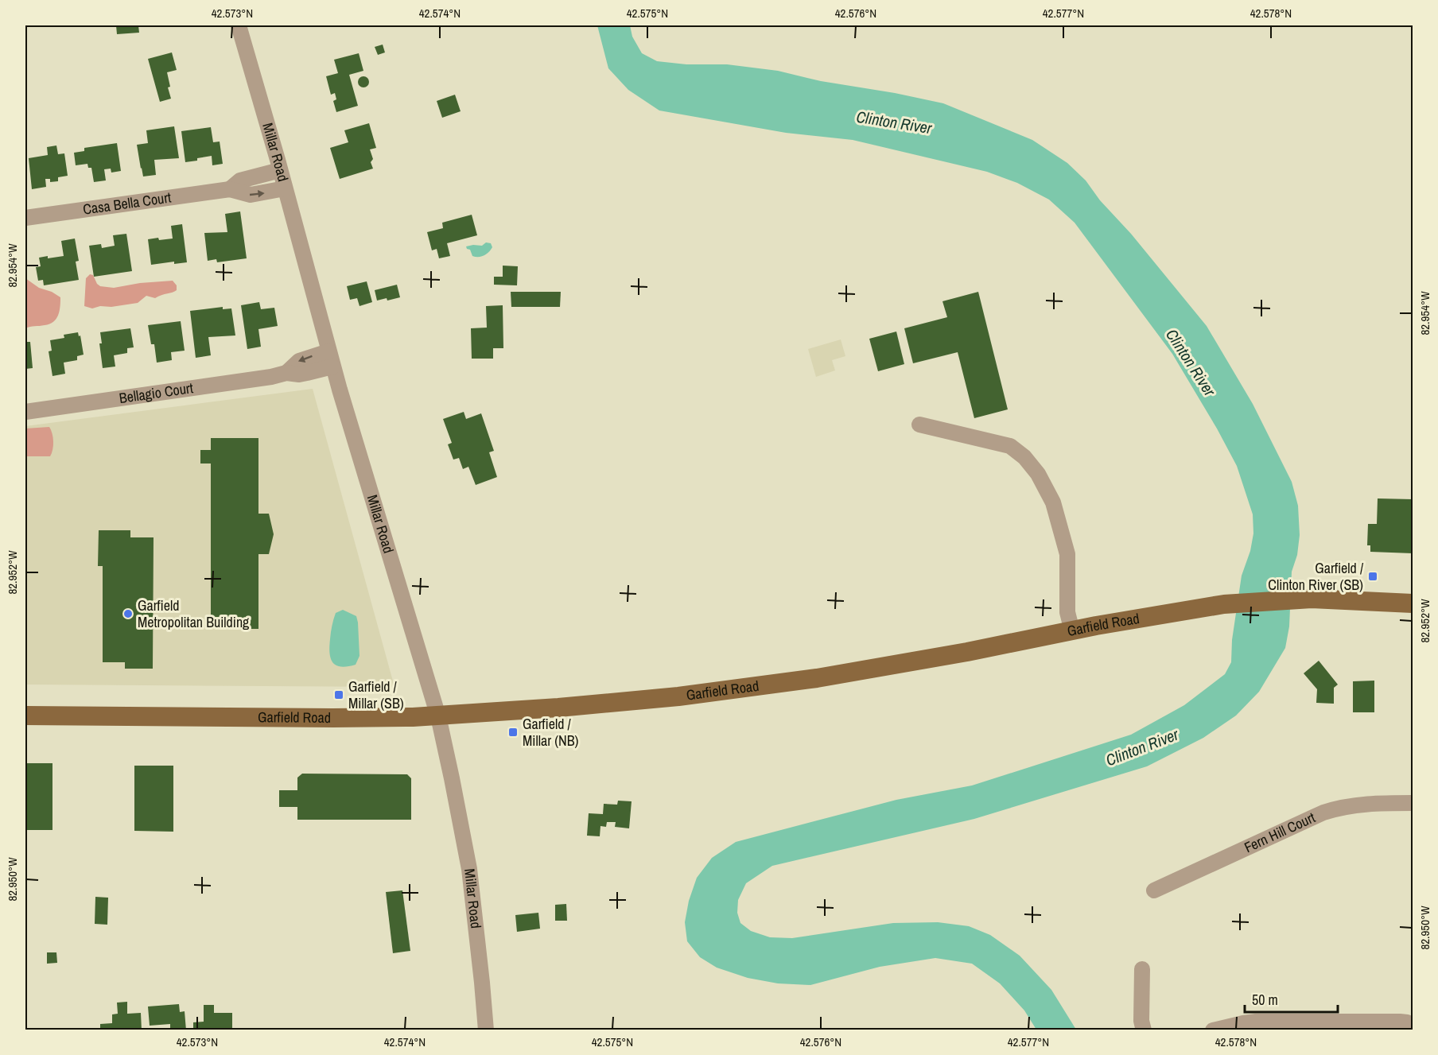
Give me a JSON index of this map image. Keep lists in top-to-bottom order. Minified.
{"streets":{"main road":["Garfield Road"],"street":["Millar Road","Casa Bella Court","Bellagio Court","Fern Hill Court"]},"crossings":[["Millar Road","Casa Bella Court"],["Millar Road","Bellagio Court"],["Millar Road","Garfield Road"]],"water":["Clinton River"],"places":{"transit":["Garfield / Clinton River (SB)","Garfield / Millar (SB)","Garfield / Millar (NB)"],"other":["Garfield Metropolitan Building"]},"scale_bar":"50 m","coordinates":["42.573°N","42.574°N","42.575°N","42.576°N","42.577°N","42.578°N","82.954°W","82.952°W","82.950°W"]}
